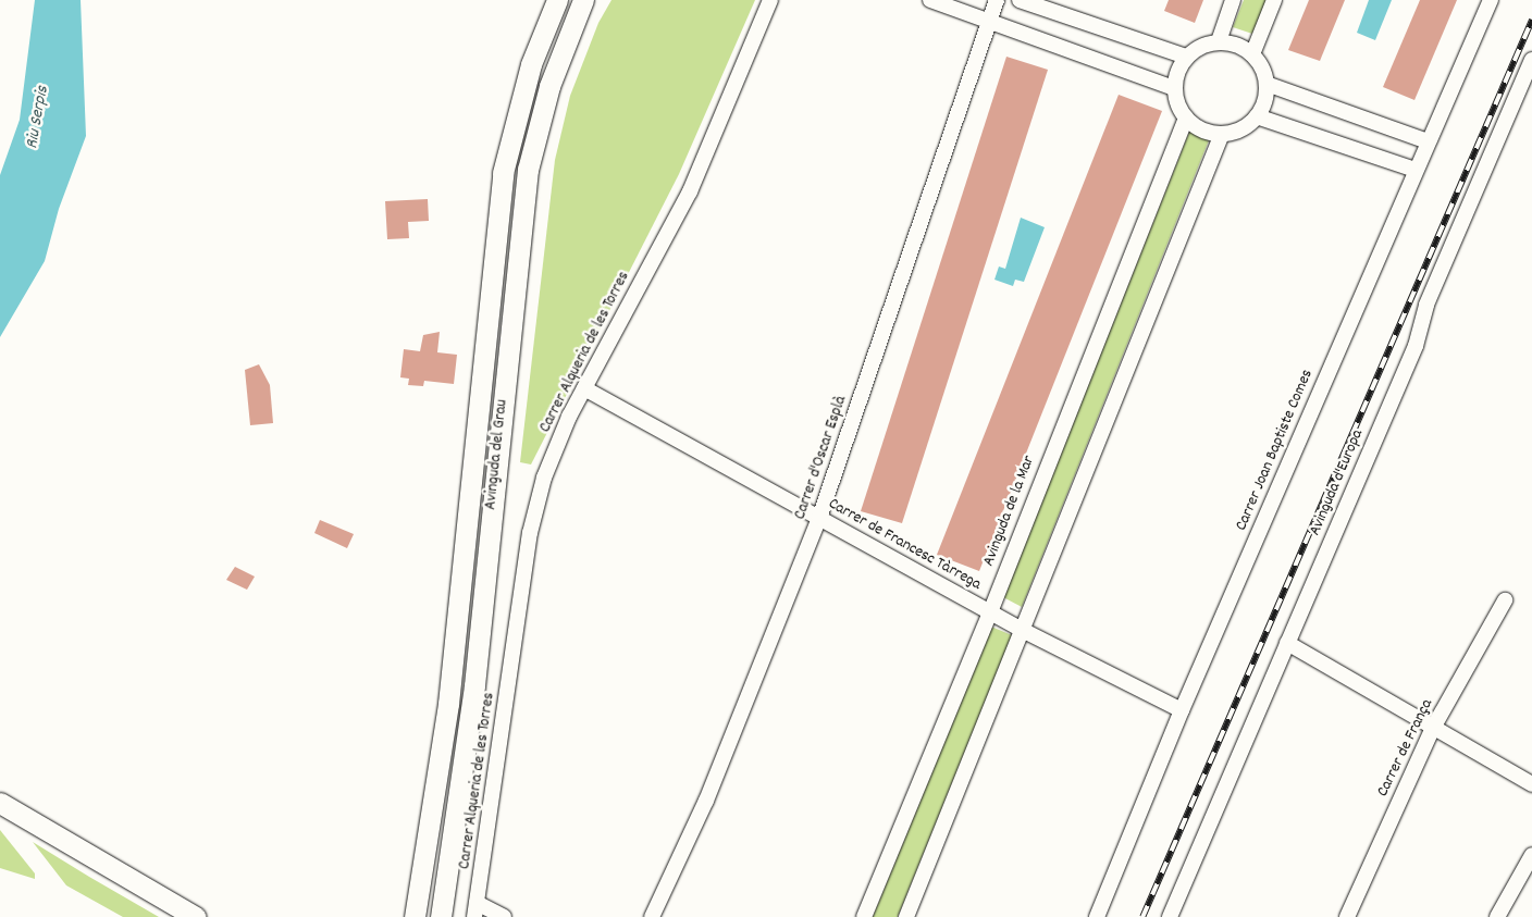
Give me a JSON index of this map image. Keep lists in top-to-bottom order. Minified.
{"streets":{"main road":["Avinguda del Grau"],"street":["Carrer Alqueria de les Torres","Carrer Joan Baptiste Comes","Carrer d'Oscar Esplà","Avinguda d'Europa","Avinguda de la Mar","Carrer de Francesc Tàrrega","Carrer de França"]},"crossings":[["Carrer Alqueria de les Torres","Carrer de Francesc Tàrrega"],["Carrer Joan Baptiste Comes","Carrer de Francesc Tàrrega"],["Carrer d'Oscar Esplà","Carrer de Francesc Tàrrega"],["Avinguda de la Mar","Carrer de Francesc Tàrrega"]],"water":["Riu Serpis"]}
